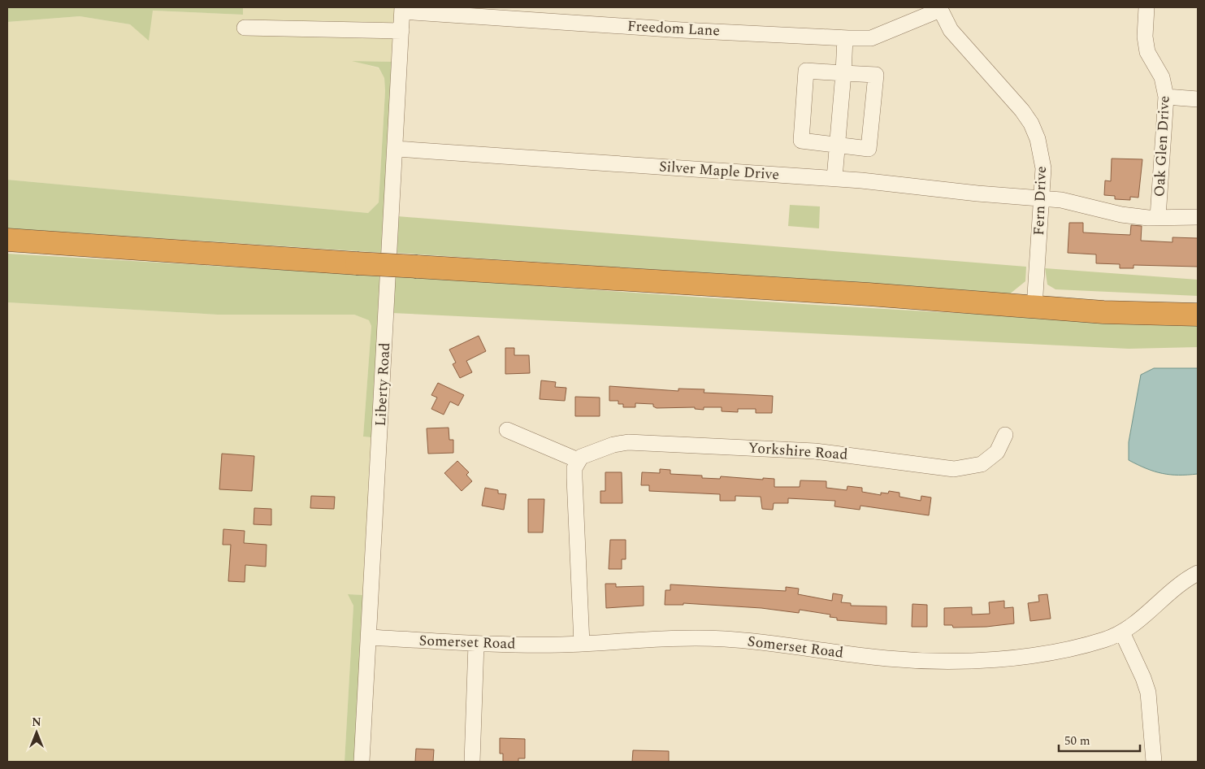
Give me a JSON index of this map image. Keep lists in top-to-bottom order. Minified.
{"streets":{"street":["Freedom Lane","Oak Glen Drive","Silver Maple Drive","Fern Drive","Liberty Road","Yorkshire Road","Somerset Road"]},"crossings":[["Freedom Lane","Fern Drive"],["Freedom Lane","Liberty Road"],["Oak Glen Drive","Silver Maple Drive"],["Silver Maple Drive","Fern Drive"],["Silver Maple Drive","Liberty Road"],["Liberty Road","Somerset Road"]],"scale_bar":"50 m","north":"top"}
